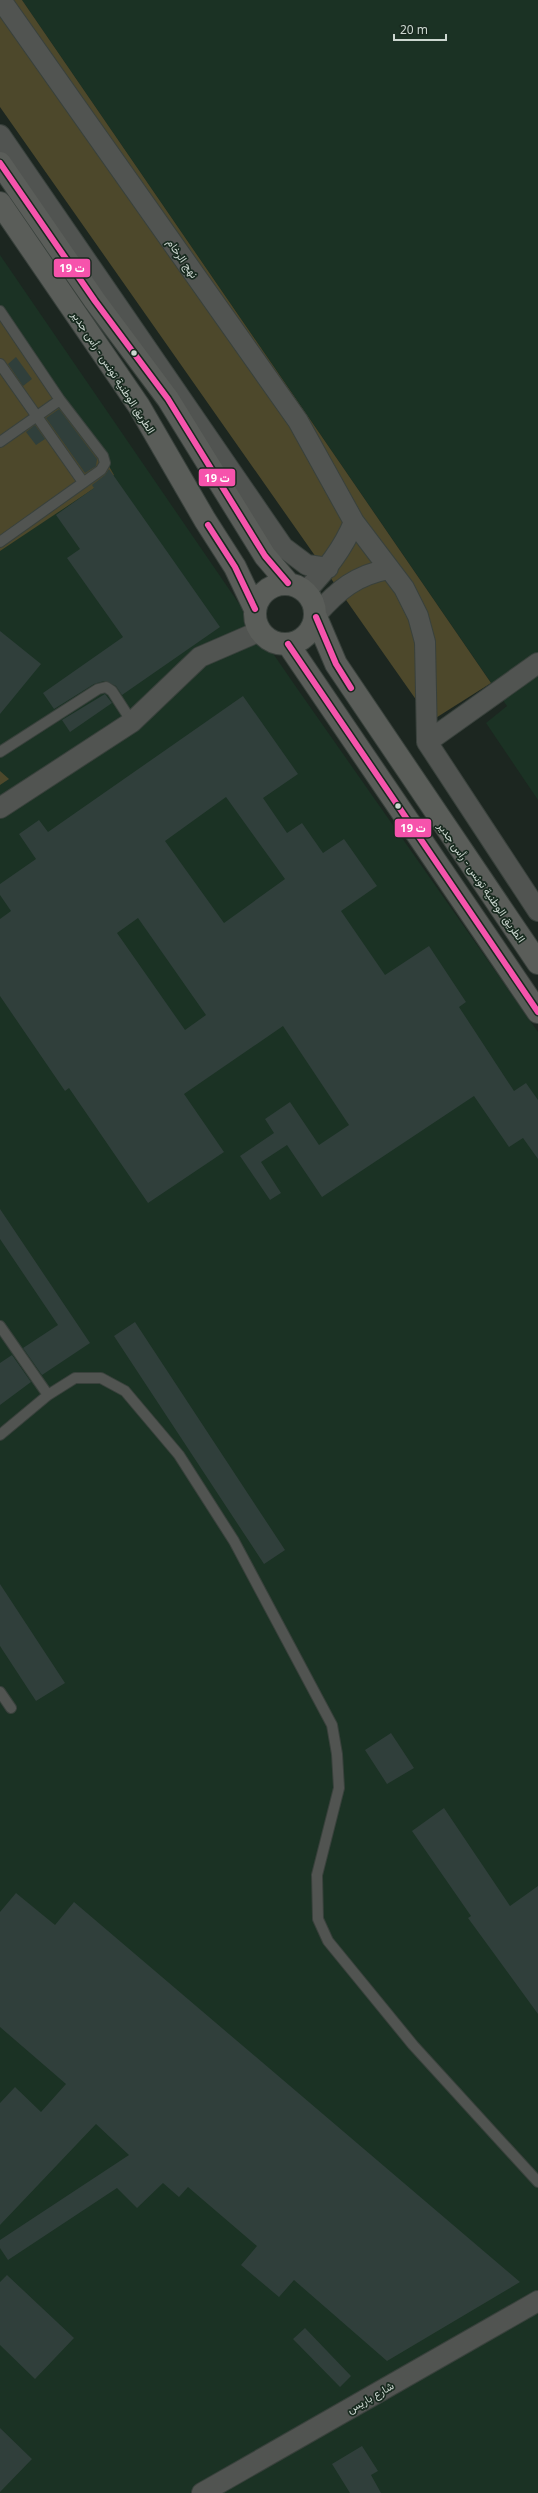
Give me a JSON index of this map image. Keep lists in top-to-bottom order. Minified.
{"streets":{"main road":["الطريق الوطنية تونس - رأس جدير"],"street":["نهج الرخام","شارع باريس"]},"scale_bar":"20 m"}
